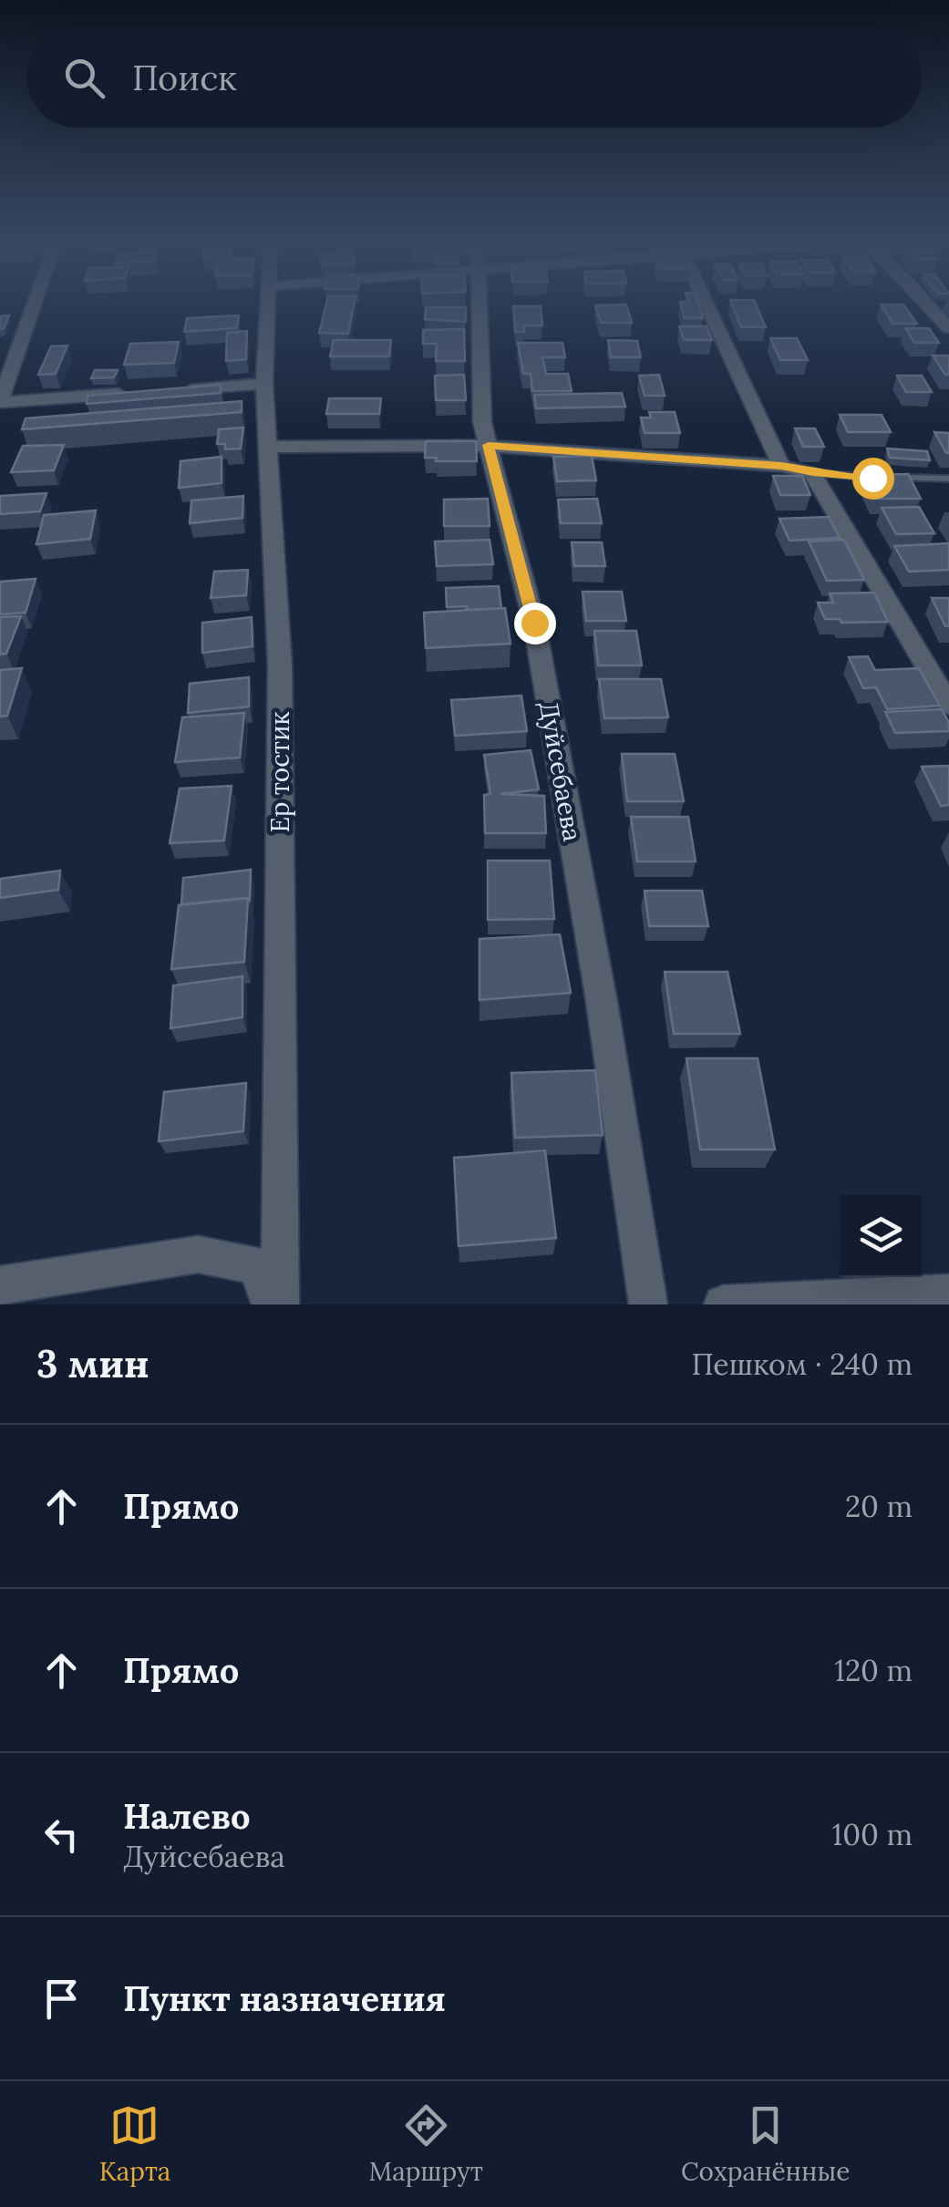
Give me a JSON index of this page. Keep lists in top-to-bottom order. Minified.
{"streets":{"street":["Дуйсебаева","Ер тостик"]},"page":{"search":"Поиск","heading":["3 мин","Пешком · 240 m"],"list":[["Прямо","20 m"],["Прямо","120 m"],["Налево","Дуйсебаева","100 m"],"Пункт назначения"],"nav":["Карта","Маршрут","Сохранённые"]}}
